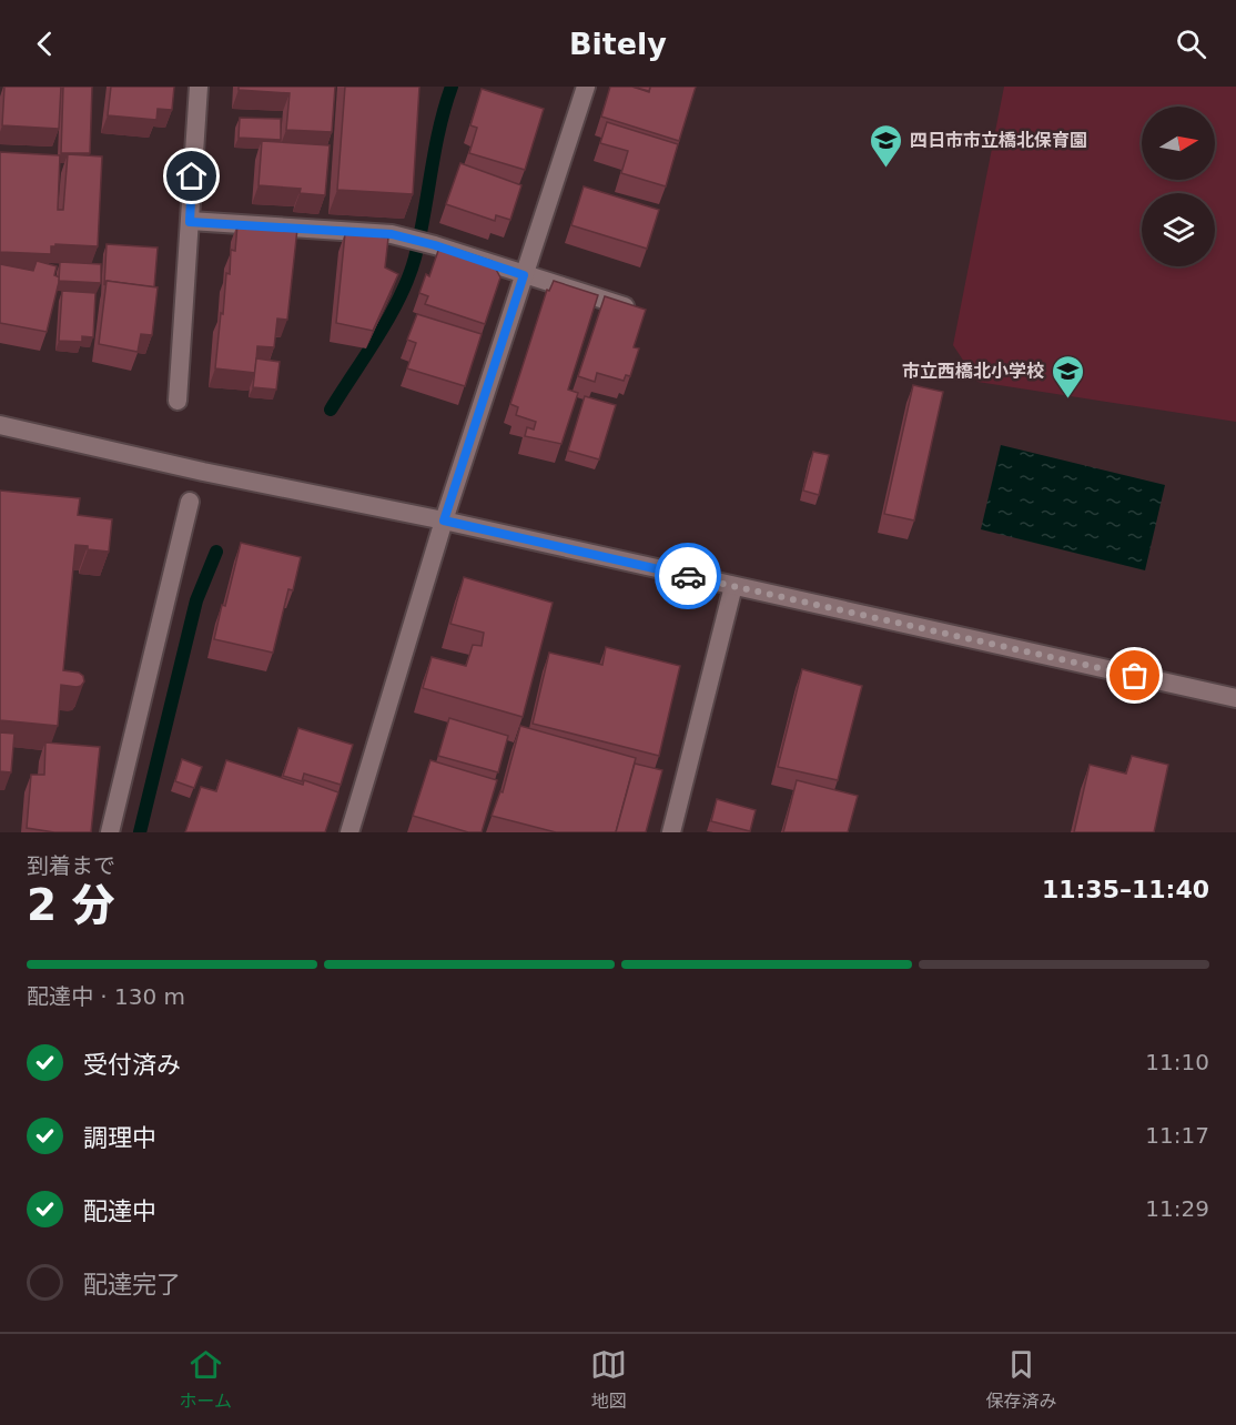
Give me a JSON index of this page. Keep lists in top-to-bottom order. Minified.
{"places":{"school or university":["四日市市立橋北保育園","市立西橋北小学校"]},"north":"right","page":{"header":"Bitely","heading":["2 分","到着まで","11:35–11:40"],"bar":"配達中 · 130 m","list":[["受付済み","11:10"],["調理中","11:17"],["配達中","11:29"],"配達完了"],"tabs":["ホーム","地図","保存済み"]}}
